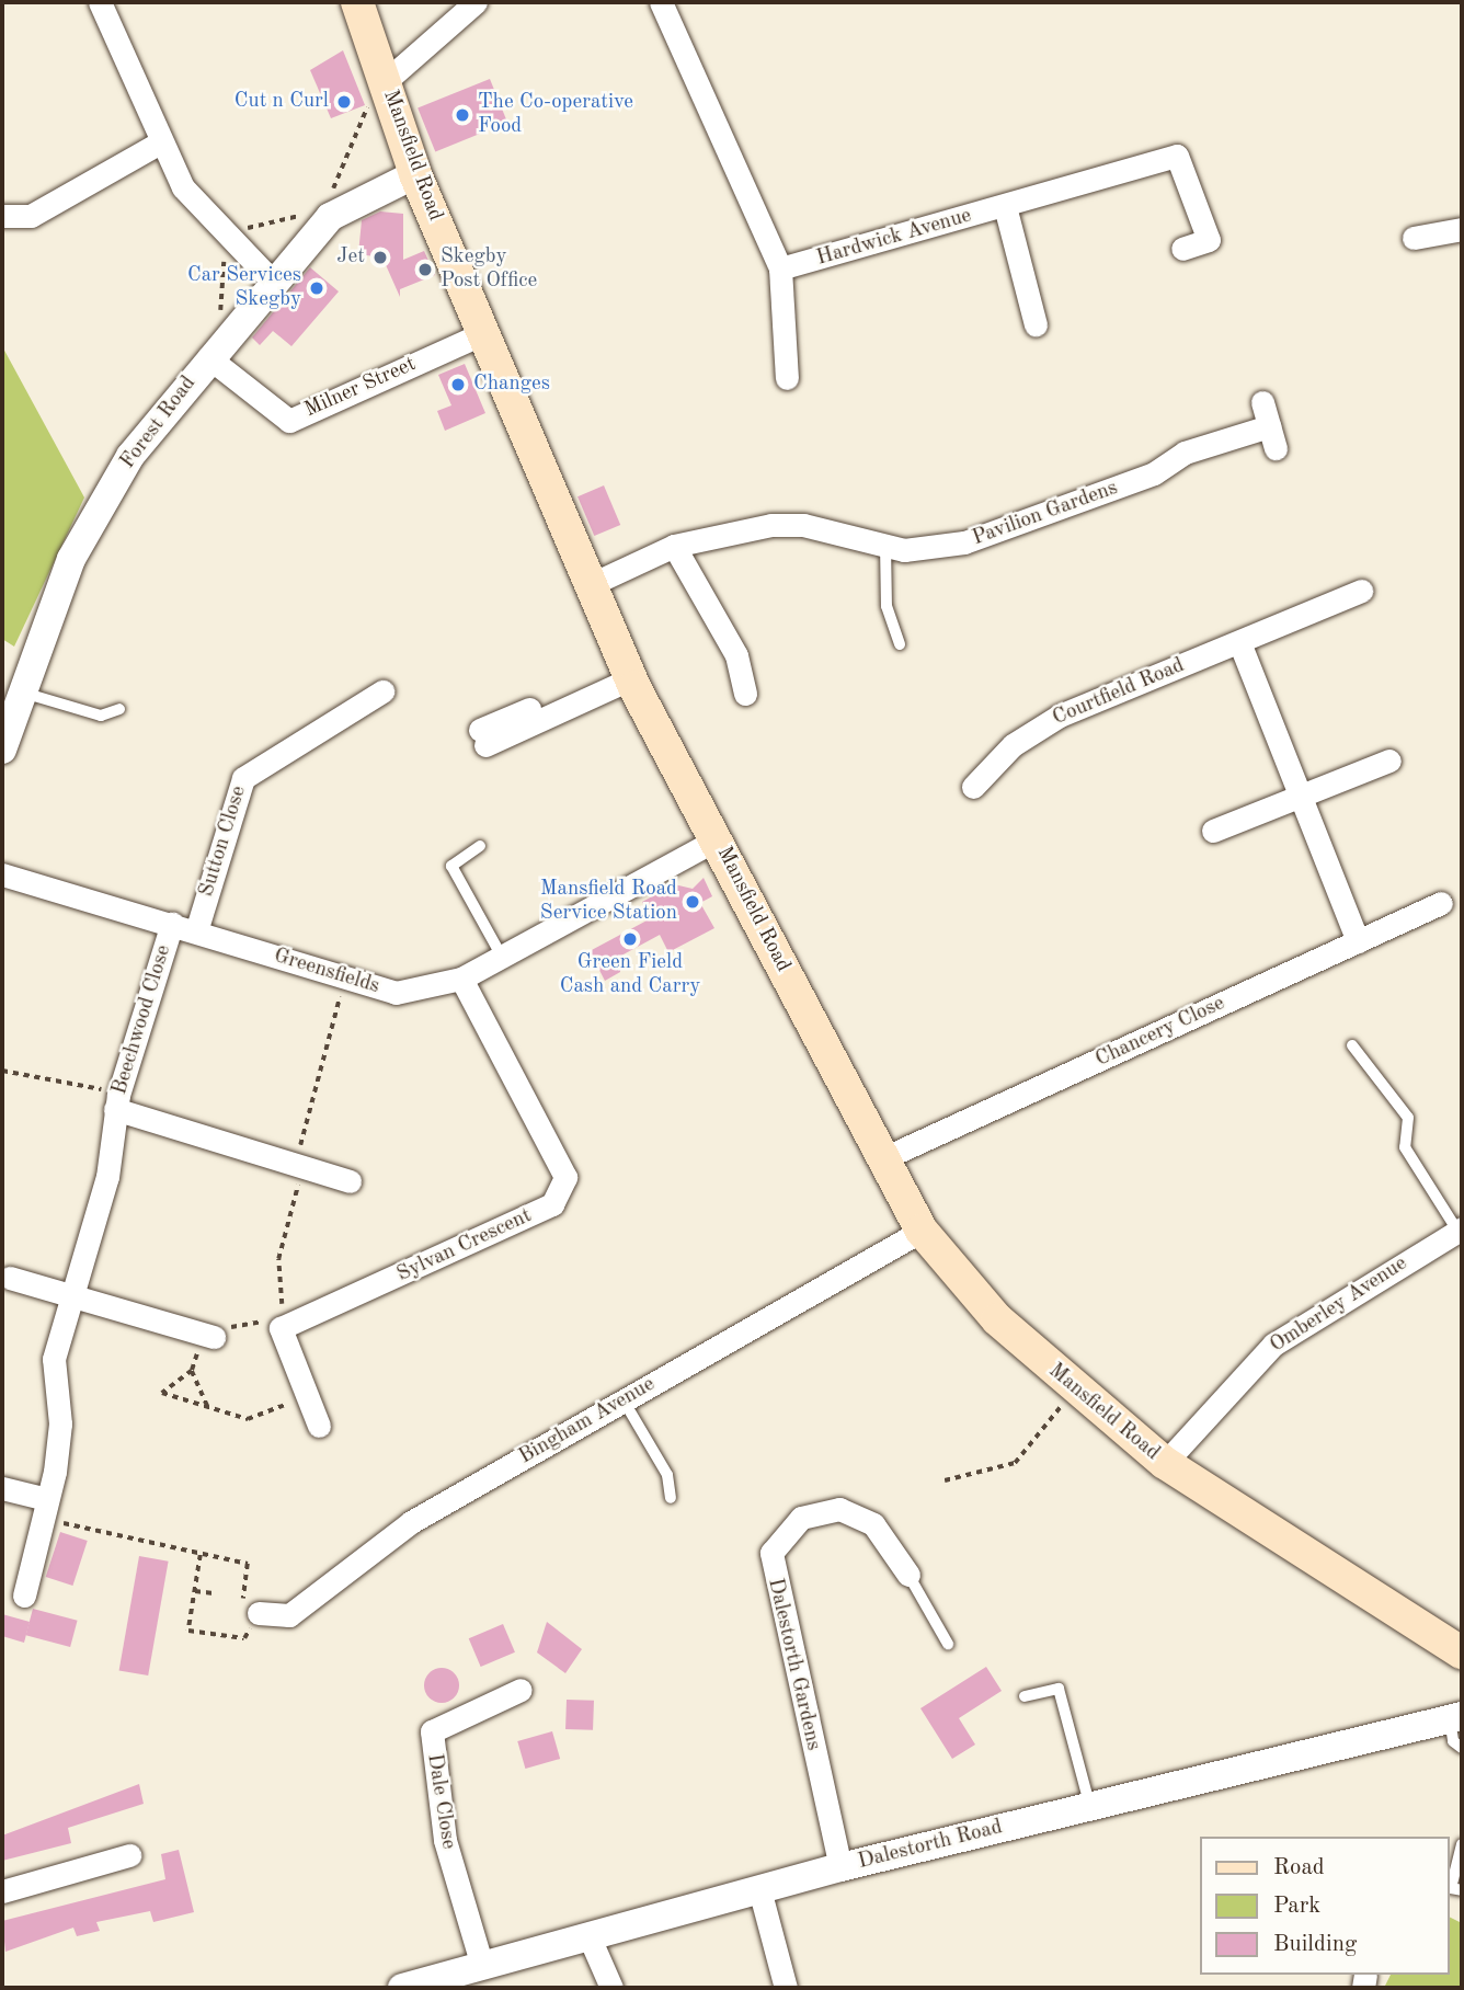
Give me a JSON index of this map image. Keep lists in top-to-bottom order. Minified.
{"streets":{"main road":["Mansfield Road"],"street":["Hardwick Avenue","Milner Street","Forest Road","Pavilion Gardens","Courtfield Road","Sutton Close","Greensfields","Beechwood Close","Chancery Close","Sylvan Crescent","Omberley Avenue","Bingham Avenue","Dalestorth Gardens","Dale Close","Dalestorth Road"]},"crossings":[["Mansfield Road","Milner Street"],["Mansfield Road","Forest Road"],["Mansfield Road","Pavilion Gardens"],["Mansfield Road","Greensfields"],["Mansfield Road","Chancery Close"],["Mansfield Road","Omberley Avenue"],["Mansfield Road","Bingham Avenue"],["Milner Street","Forest Road"],["Sutton Close","Greensfields"],["Greensfields","Beechwood Close"],["Greensfields","Sylvan Crescent"],["Dalestorth Gardens","Dalestorth Road"],["Dale Close","Dalestorth Road"]],"places":["Cut n Curl","The Co-operative Food","Jet","Skegby Post Office","Car Services Skegby","Changes","Mansfield Road Service Station","Green Field Cash and Carry"],"legend":["Road","Park","Building"]}
